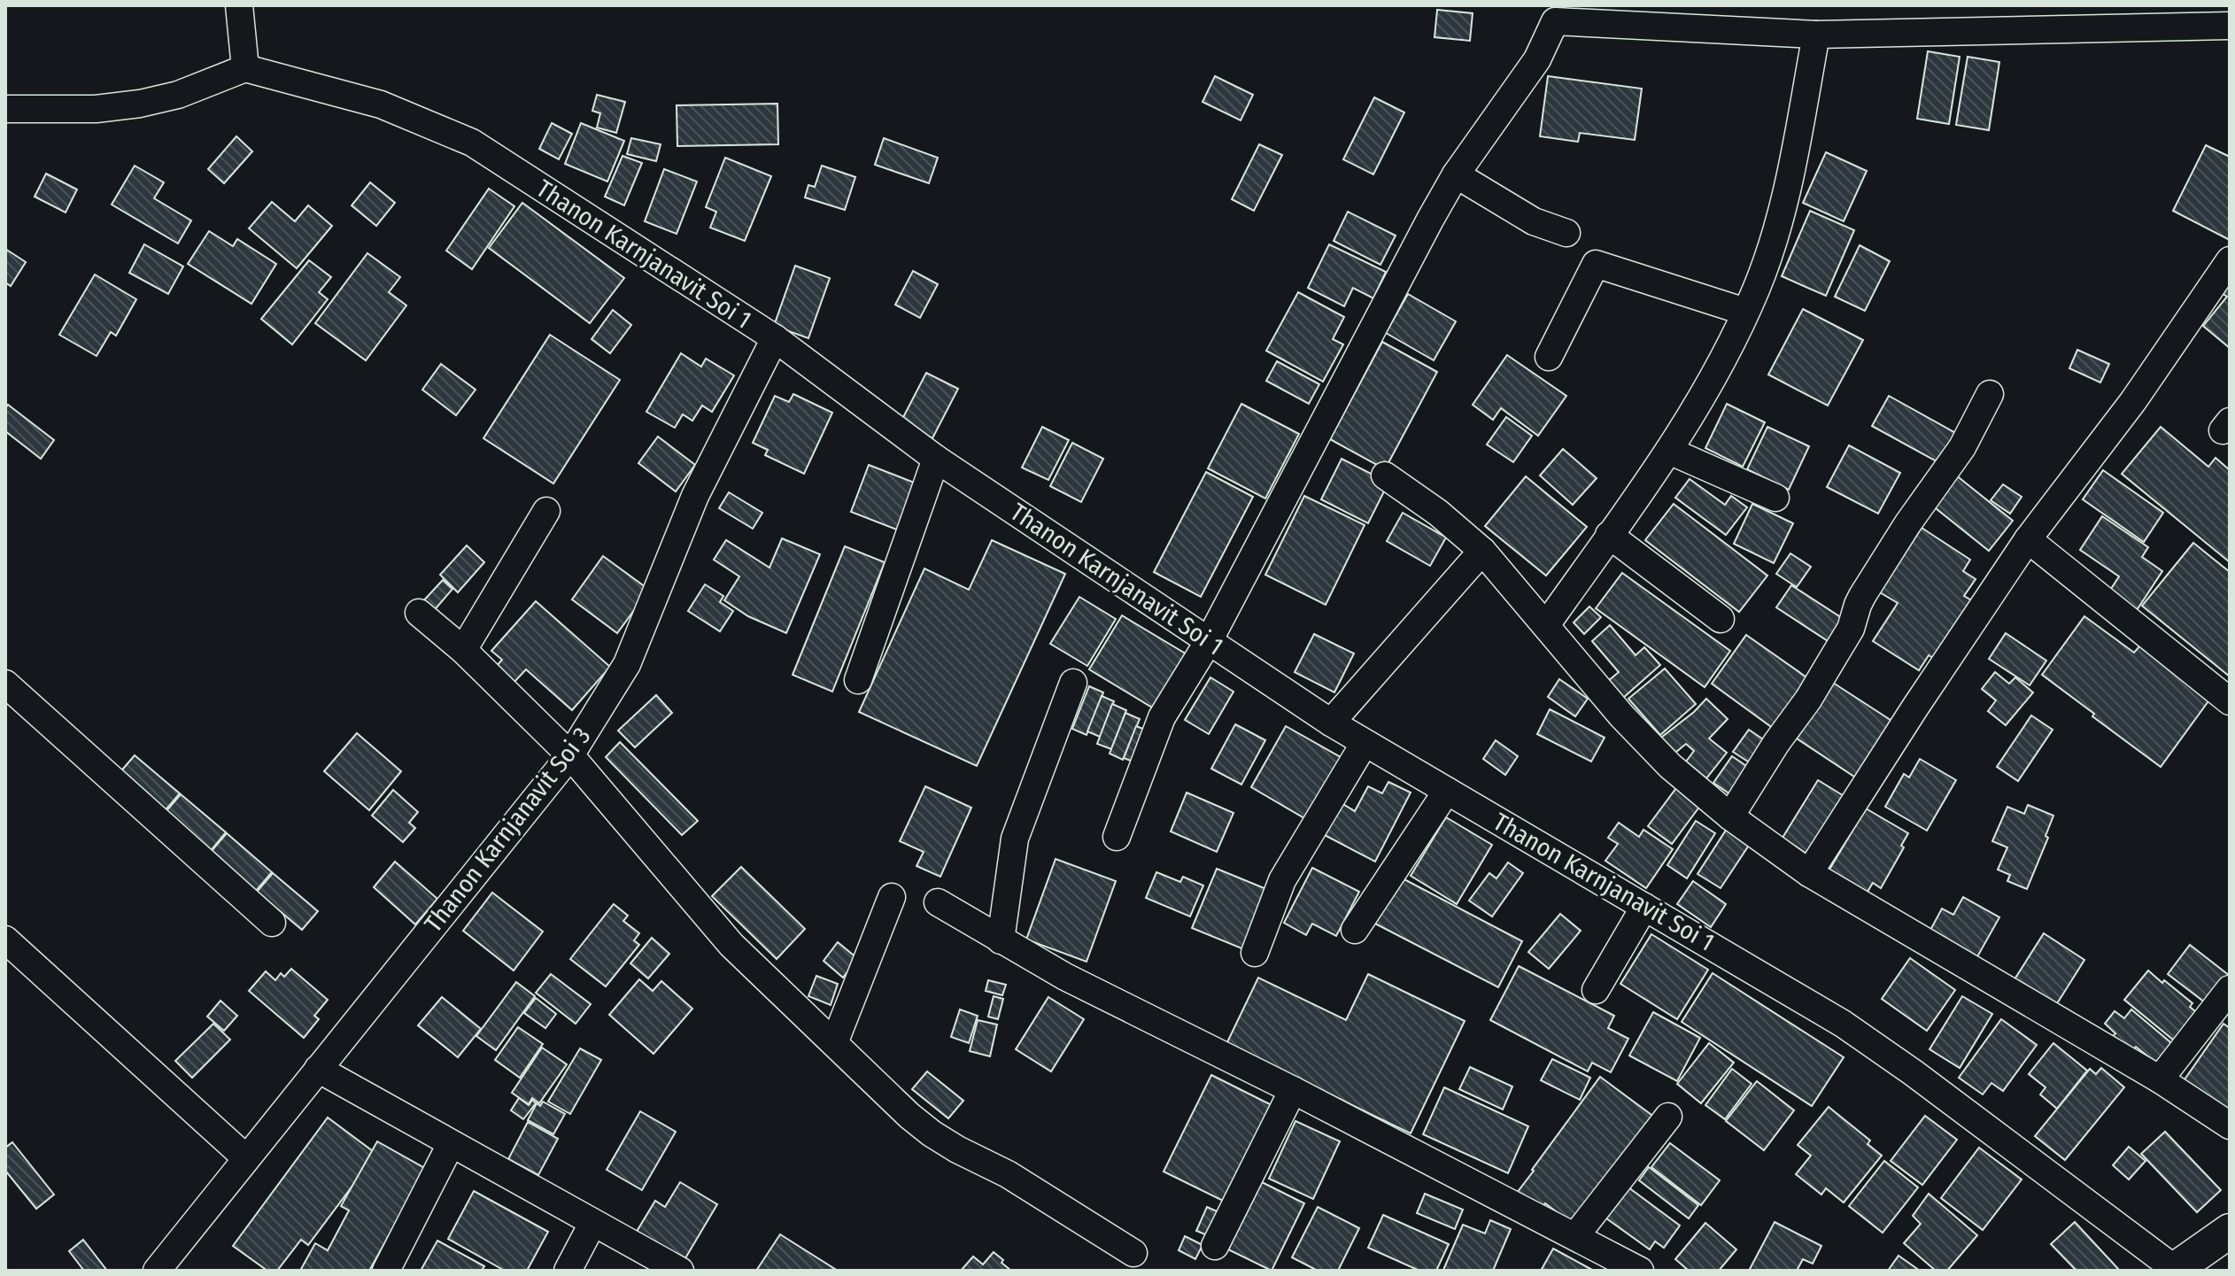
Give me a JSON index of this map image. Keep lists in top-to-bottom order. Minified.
{"streets":{"street":["Thanon Karnjanavit Soi 1","Thanon Karnjanavit Soi 3"]},"crossings":[["Thanon Karnjanavit Soi 1","Thanon Karnjanavit Soi 3"]]}
